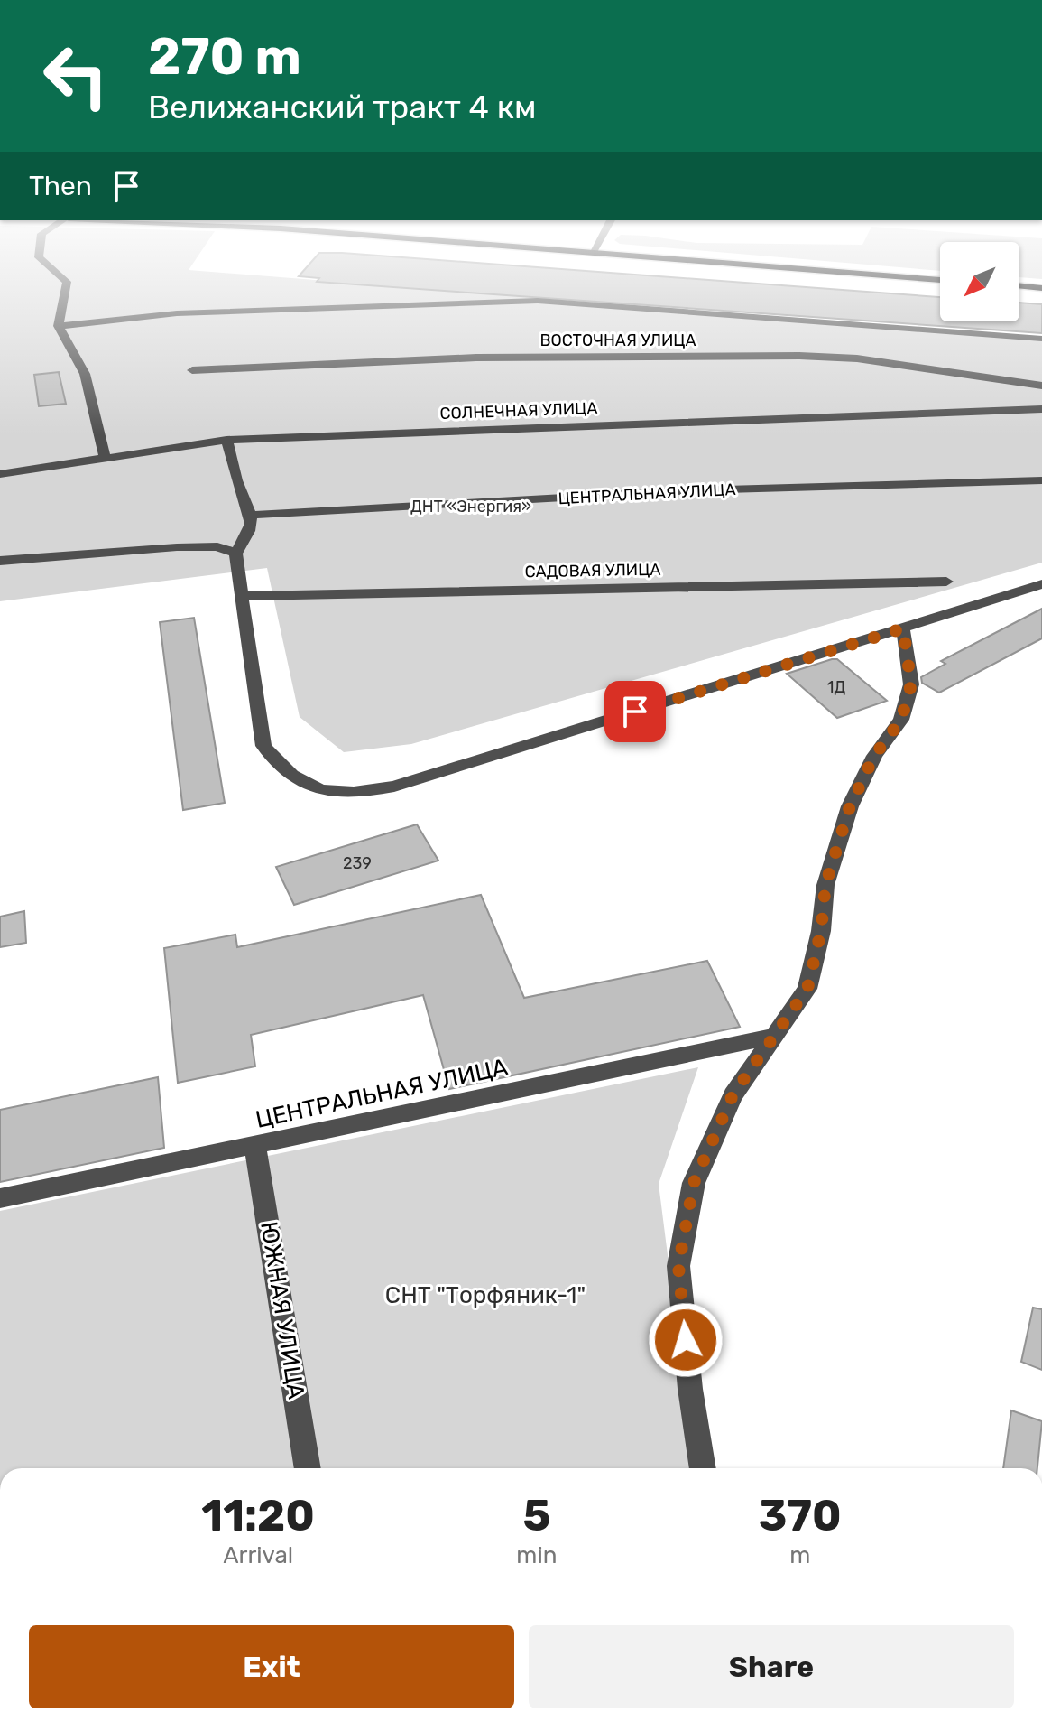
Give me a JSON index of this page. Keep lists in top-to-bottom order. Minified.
{"streets":{"street":["ВОСТОЧНАЯ УЛИЦА","СОЛНЕЧНАЯ УЛИЦА","ЦЕНТРАЛЬНАЯ УЛИЦА","САДОВАЯ УЛИЦА","ЮЖНАЯ УЛИЦА"]},"crossings":[["ЦЕНТРАЛЬНАЯ УЛИЦА","ЮЖНАЯ УЛИЦА"]],"parks":["ДНТ «Энергия»","СНТ \"Торфяник-1\""],"house_numbers":["1Д","239"],"north":"bottom left","page":{"turn":["270 m","Велижанский тракт 4 км"],"then":"Then","eta":["11:20","Arrival","5","min","370","m"],"buttons":["Exit","Share"]}}
